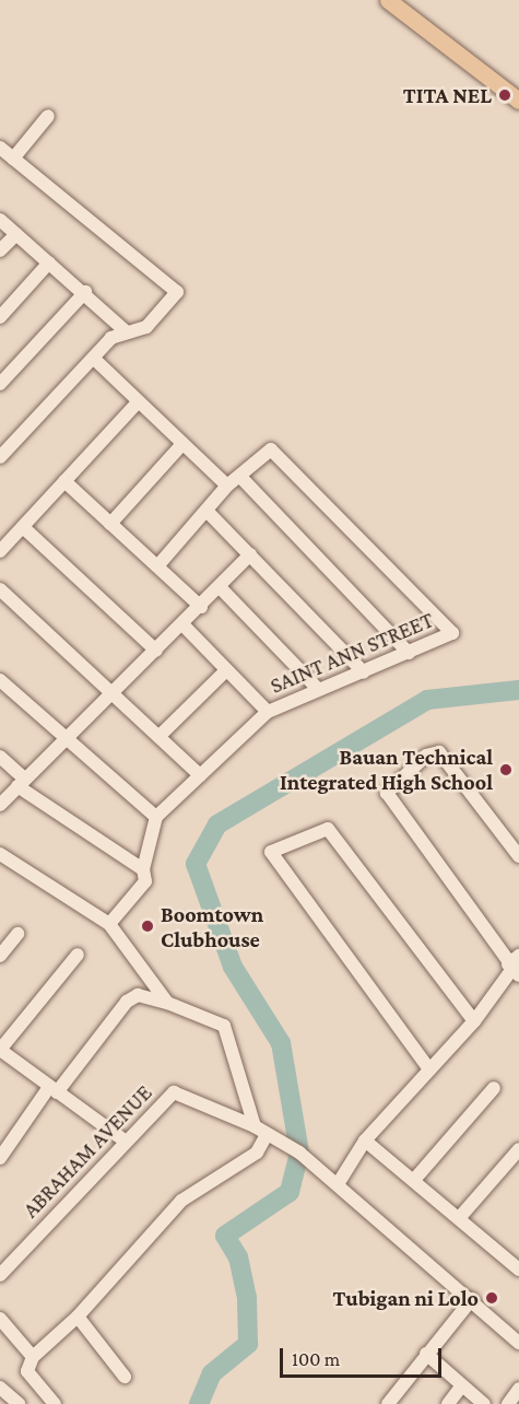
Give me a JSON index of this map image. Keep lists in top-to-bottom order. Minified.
{"streets":{"street":["SAINT ANN STREET","ABRAHAM AVENUE"]},"places":["TITA NEL","Bauan Technical Integrated High School","Boomtown Clubhouse","Tubigan ni Lolo"],"scale_bar":"100 m"}
